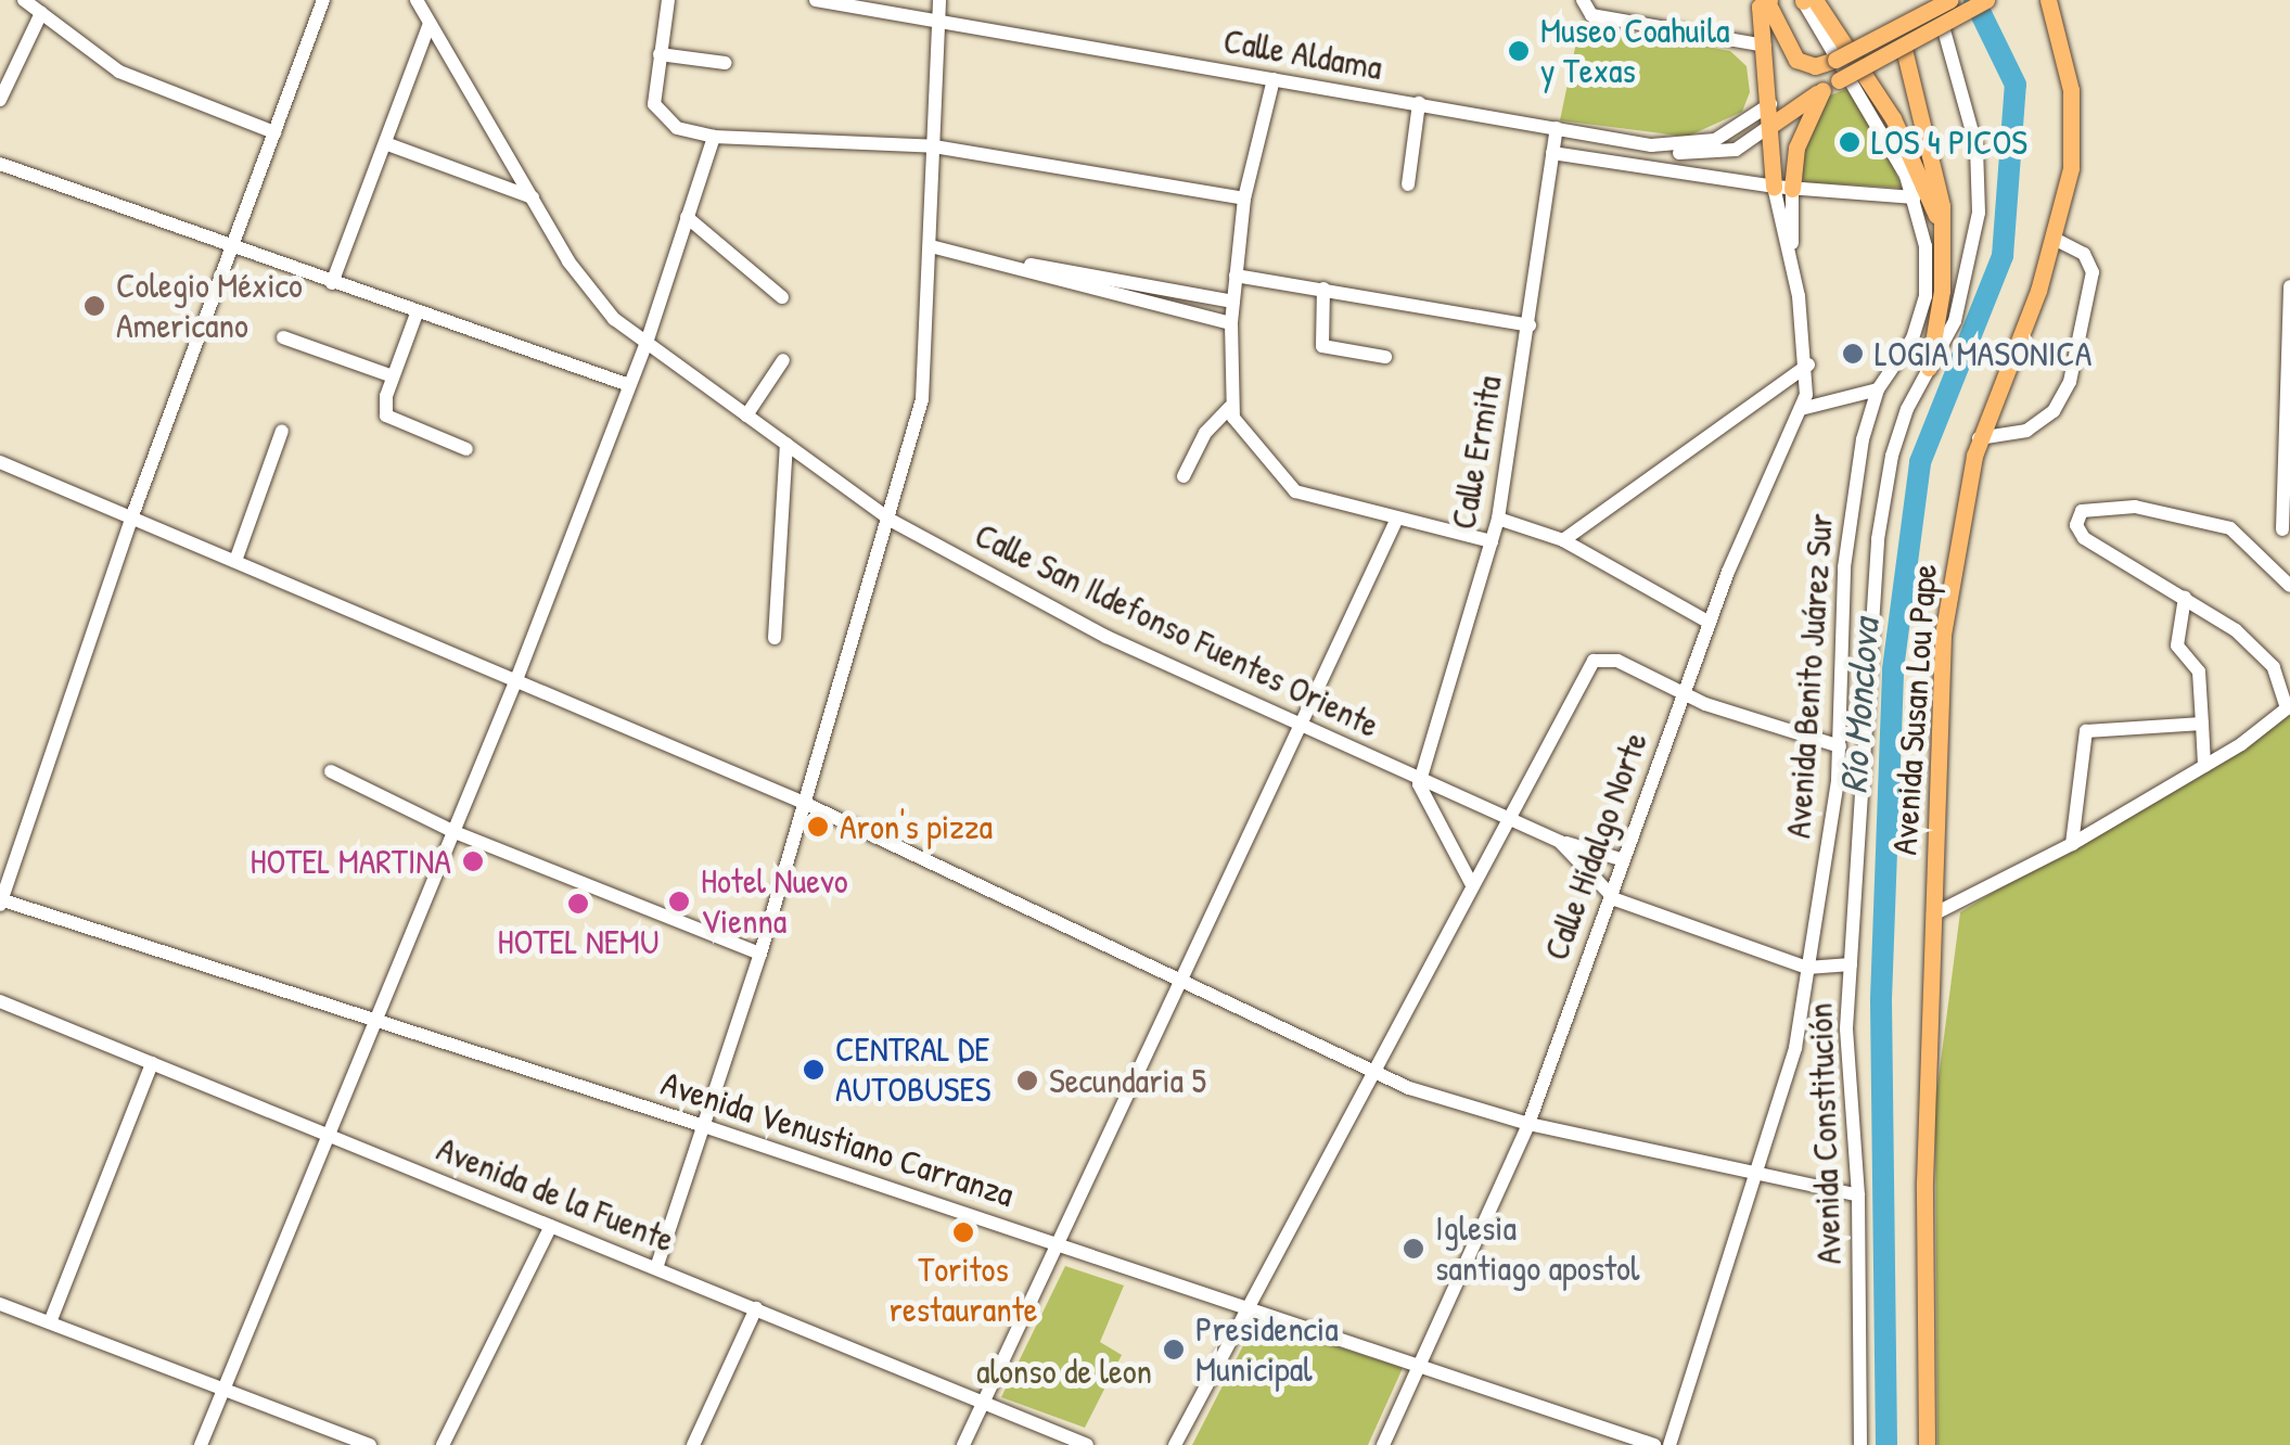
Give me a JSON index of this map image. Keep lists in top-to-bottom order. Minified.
{"streets":{"main road":["Avenida Susan Lou Pape"],"street":["Calle Aldama","Calle Ermita","Calle San Ildefonso Fuentes Oriente","Avenida Benito Juárez Sur","Calle Hidalgo Norte","Avenida Constitución","Avenida Venustiano Carranza","Avenida de la Fuente"]},"crossings":[["Calle Aldama","Calle Ermita"],["Calle Ermita","Calle San Ildefonso Fuentes Oriente"],["Calle San Ildefonso Fuentes Oriente","Avenida Benito Juárez Sur"],["Calle San Ildefonso Fuentes Oriente","Calle Hidalgo Norte"],["Calle San Ildefonso Fuentes Oriente","Avenida Constitución"],["Calle Hidalgo Norte","Avenida Venustiano Carranza"]],"water":["Río Monclova"],"parks":["alonso de leon"],"places":["Museo Coahuila y Texas","LOS 4 PICOS","Colegio México Americano","LOGIA MASONICA","Aron's pizza","HOTEL MARTINA","Hotel Nuevo Vienna","HOTEL NEMU","CENTRAL DE AUTOBUSES","Secundaria 5","Toritos restaurante","Iglesia santiago apostol","Presidencia Municipal"]}
